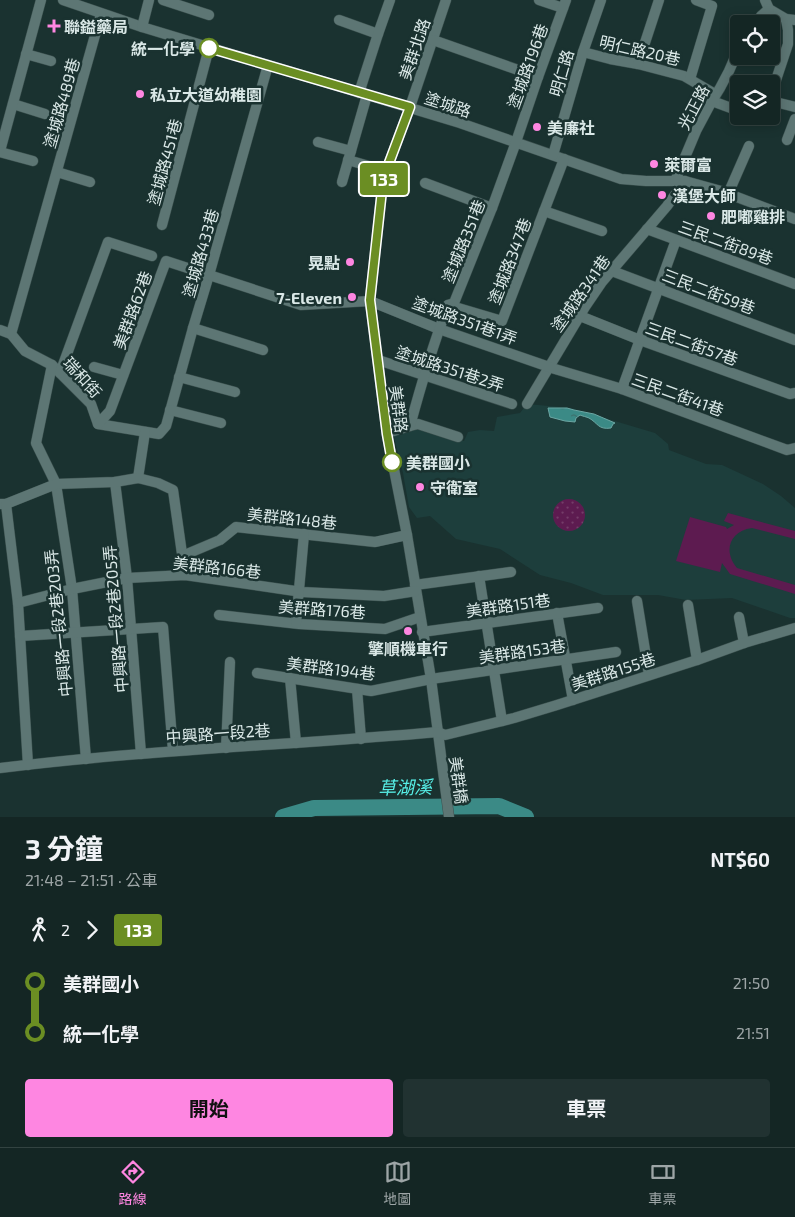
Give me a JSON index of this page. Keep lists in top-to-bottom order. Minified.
{"streets":{"street":["美群北路","明仁路20巷","塗城路196巷","明仁路","塗城路489巷","塗城路","光正路","塗城路451巷","塗城路351巷","三民二街89巷","塗城路433巷","塗城路347巷","三民二街59巷","塗城路341巷","美群路62巷","塗城路351巷1弄","三民二街57巷","塗城路351巷2弄","瑞和街","三民二街41巷","美群路","美群路148巷","美群路166巷","美群路151巷","美群路176巷","中興路一段2巷205弄","中興路一段2巷203弄","美群路153巷","美群路194巷","美群路155巷","中興路一段2巷","美群橋"]},"crossings":[["美群北路","塗城路"],["美群北路","美群路"],["明仁路20巷","明仁路"],["明仁路20巷","光正路"],["塗城路196巷","塗城路"],["塗城路196巷","塗城路351巷"],["明仁路","塗城路"],["塗城路489巷","塗城路"],["塗城路489巷","瑞和街"],["塗城路","光正路"],["塗城路","塗城路451巷"],["塗城路","塗城路351巷"],["塗城路","塗城路433巷"],["塗城路","塗城路347巷"],["塗城路","塗城路341巷"],["塗城路","美群路"],["光正路","塗城路341巷"],["塗城路351巷","塗城路347巷"],["塗城路351巷","塗城路351巷1弄"],["塗城路351巷","塗城路351巷2弄"],["三民二街89巷","塗城路341巷"],["塗城路433巷","美群路62巷"],["塗城路433巷","瑞和街"],["三民二街59巷","塗城路341巷"],["塗城路341巷","塗城路351巷1弄"],["塗城路341巷","三民二街57巷"],["塗城路341巷","三民二街41巷"],["美群路62巷","塗城路351巷1弄"],["美群路62巷","瑞和街"],["美群路62巷","美群路"],["塗城路351巷1弄","三民二街41巷"],["塗城路351巷1弄","美群路"],["塗城路351巷2弄","美群路"],["瑞和街","中興路一段2巷203弄"],["美群路","美群路148巷"],["美群路","美群路166巷"],["美群路","美群路151巷"],["美群路","美群路176巷"],["美群路","美群路153巷"],["美群路","美群路194巷"],["美群路","美群路155巷"],["美群路","中興路一段2巷"],["美群路","美群橋"],["美群路166巷","中興路一段2巷205弄"],["美群路166巷","中興路一段2巷203弄"],["中興路一段2巷205弄","中興路一段2巷"],["中興路一段2巷203弄","中興路一段2巷"],["美群路153巷","美群路194巷"],["美群路155巷","中興路一段2巷"]],"water":["草湖溪"],"places":{"health":["聯鎰藥局"],"other":["統一化學","私立大道幼稚園","美廉社","萊爾富","漢堡大師","肥嘟雞排","晃點","7-Eleven","美群國小","守衛室","擎順機車行"]},"lines":["bus line 133"],"page":{"on_map":"133","heading":["3 分鐘","21:48 – 21:51 · 公車","NT$60"],"legs":["2","133"],"list":[{"name":"美群國小","value":"21:50"},{"name":"統一化學","value":"21:51"}],"buttons":["開始","車票"],"tabs":["路線","地圖","車票"]}}
